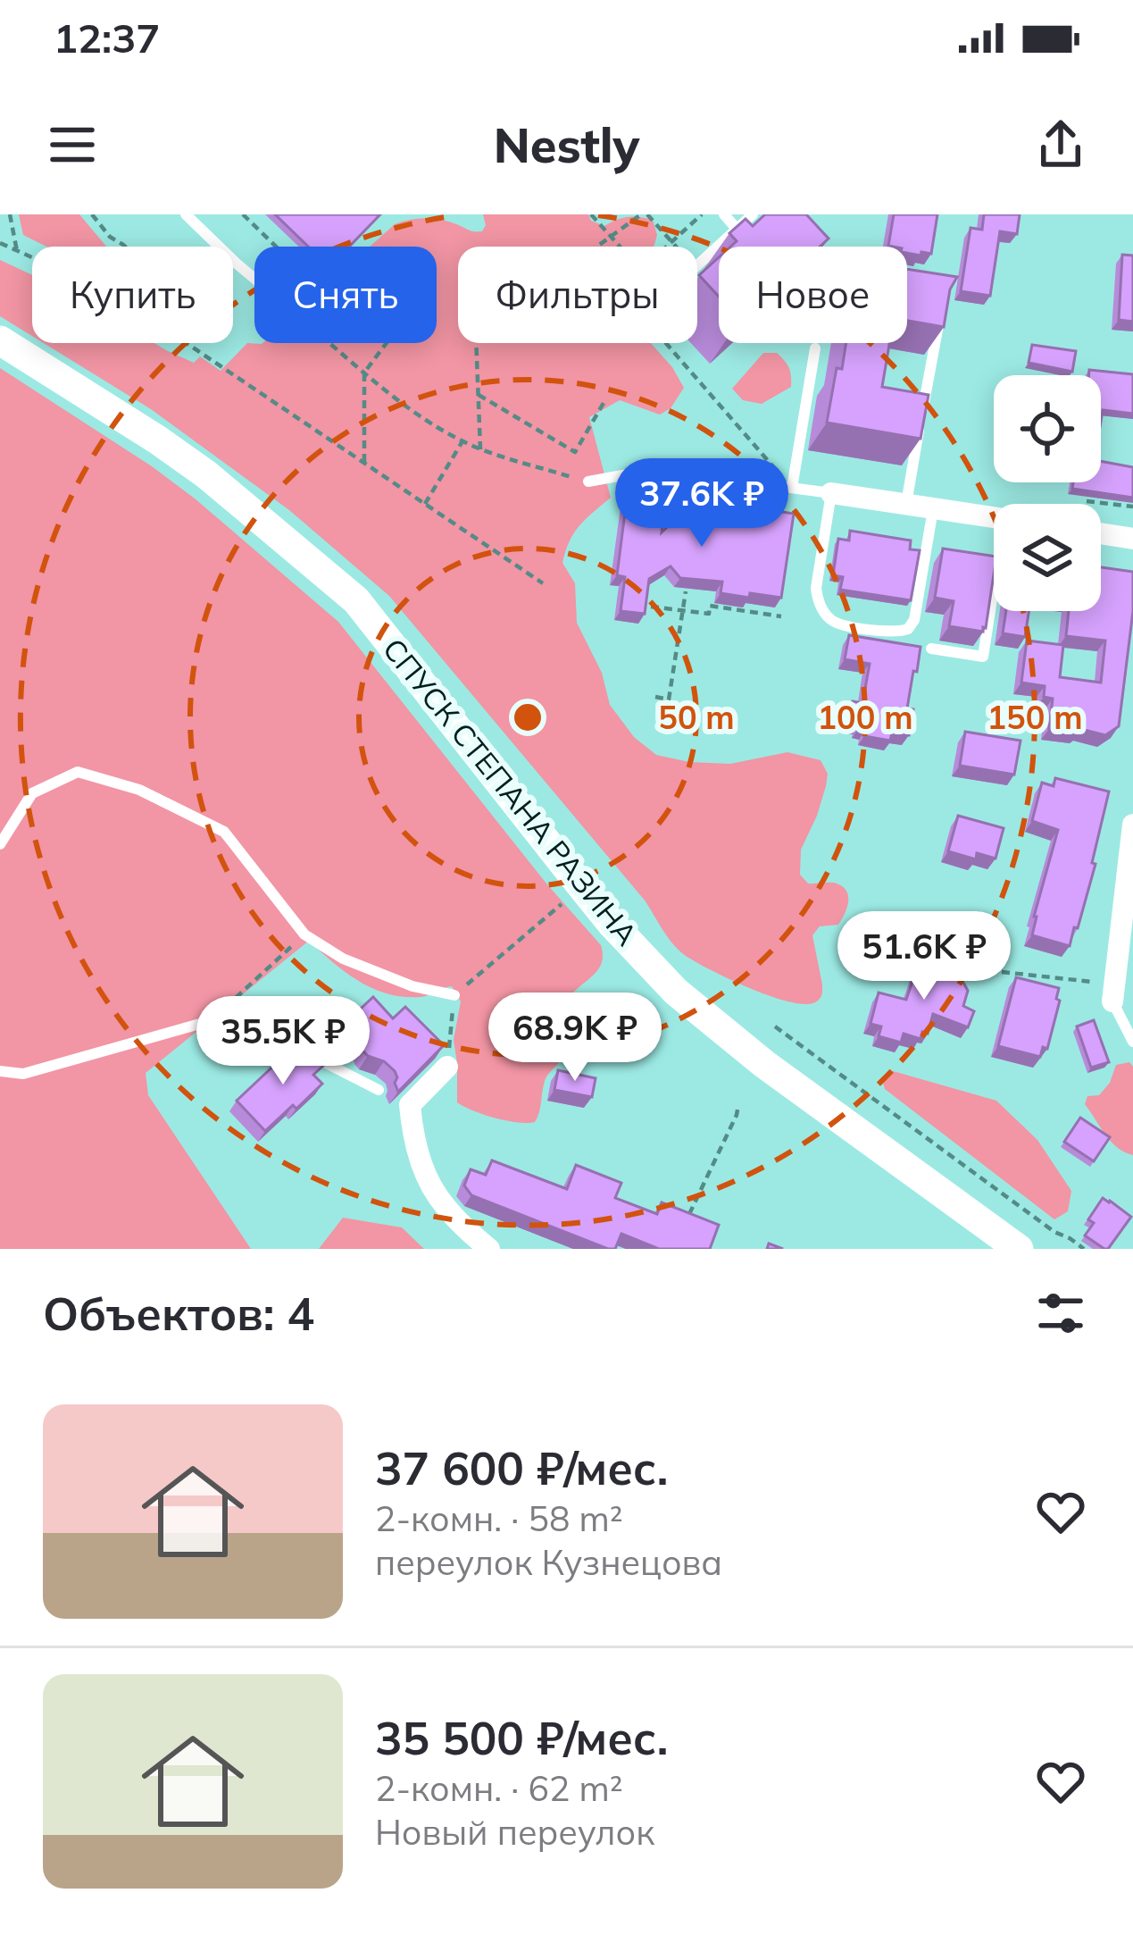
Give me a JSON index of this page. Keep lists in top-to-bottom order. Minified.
{"streets":{"main road":["СПУСК СТЕПАНА РАЗИНА"]},"page":{"status":"12:37","header":"Nestly","chip":["Купить","Снять","Фильтры","Новое"],"price":["37.6K ₽","51.6K ₽","68.9K ₽","35.5K ₽"],"heading":"Объектов: 4","list":[{"name":"37 600 ₽/мес.","note":"2-комн. · 58 m² · переулок Кузнецова"},{"name":"35 500 ₽/мес.","note":"2-комн. · 62 m² · Новый переулок"}]},"rings":["50 m","100 m","150 m"]}
